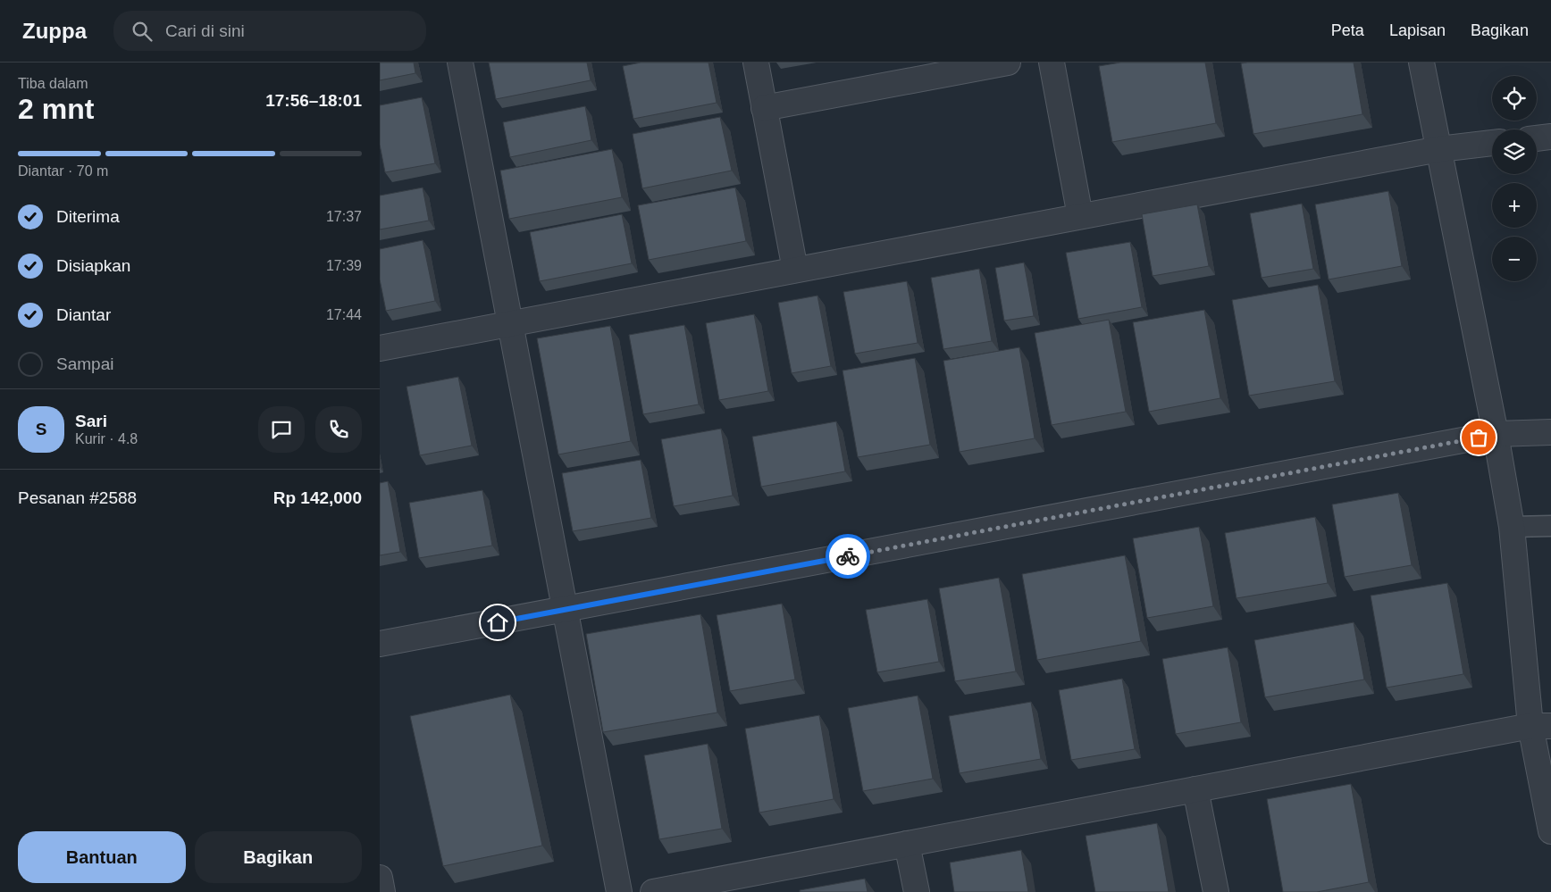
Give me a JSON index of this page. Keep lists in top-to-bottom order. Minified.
{"page":{"header":"Zuppa","search":"Cari di sini","nav":["Peta","Lapisan","Bagikan"],"heading":["2 mnt","Tiba dalam","17:56–18:01"],"panel":["Sari","Kurir · 4.8","Pesanan #2588","Rp 142,000"],"map_buttons":["+","−"],"bar":"Diantar · 70 m","list":[["Diterima","17:37"],["Disiapkan","17:39"],["Diantar","17:44"],"Sampai"],"round":"S","buttons":["Bantuan","Bagikan"]}}
